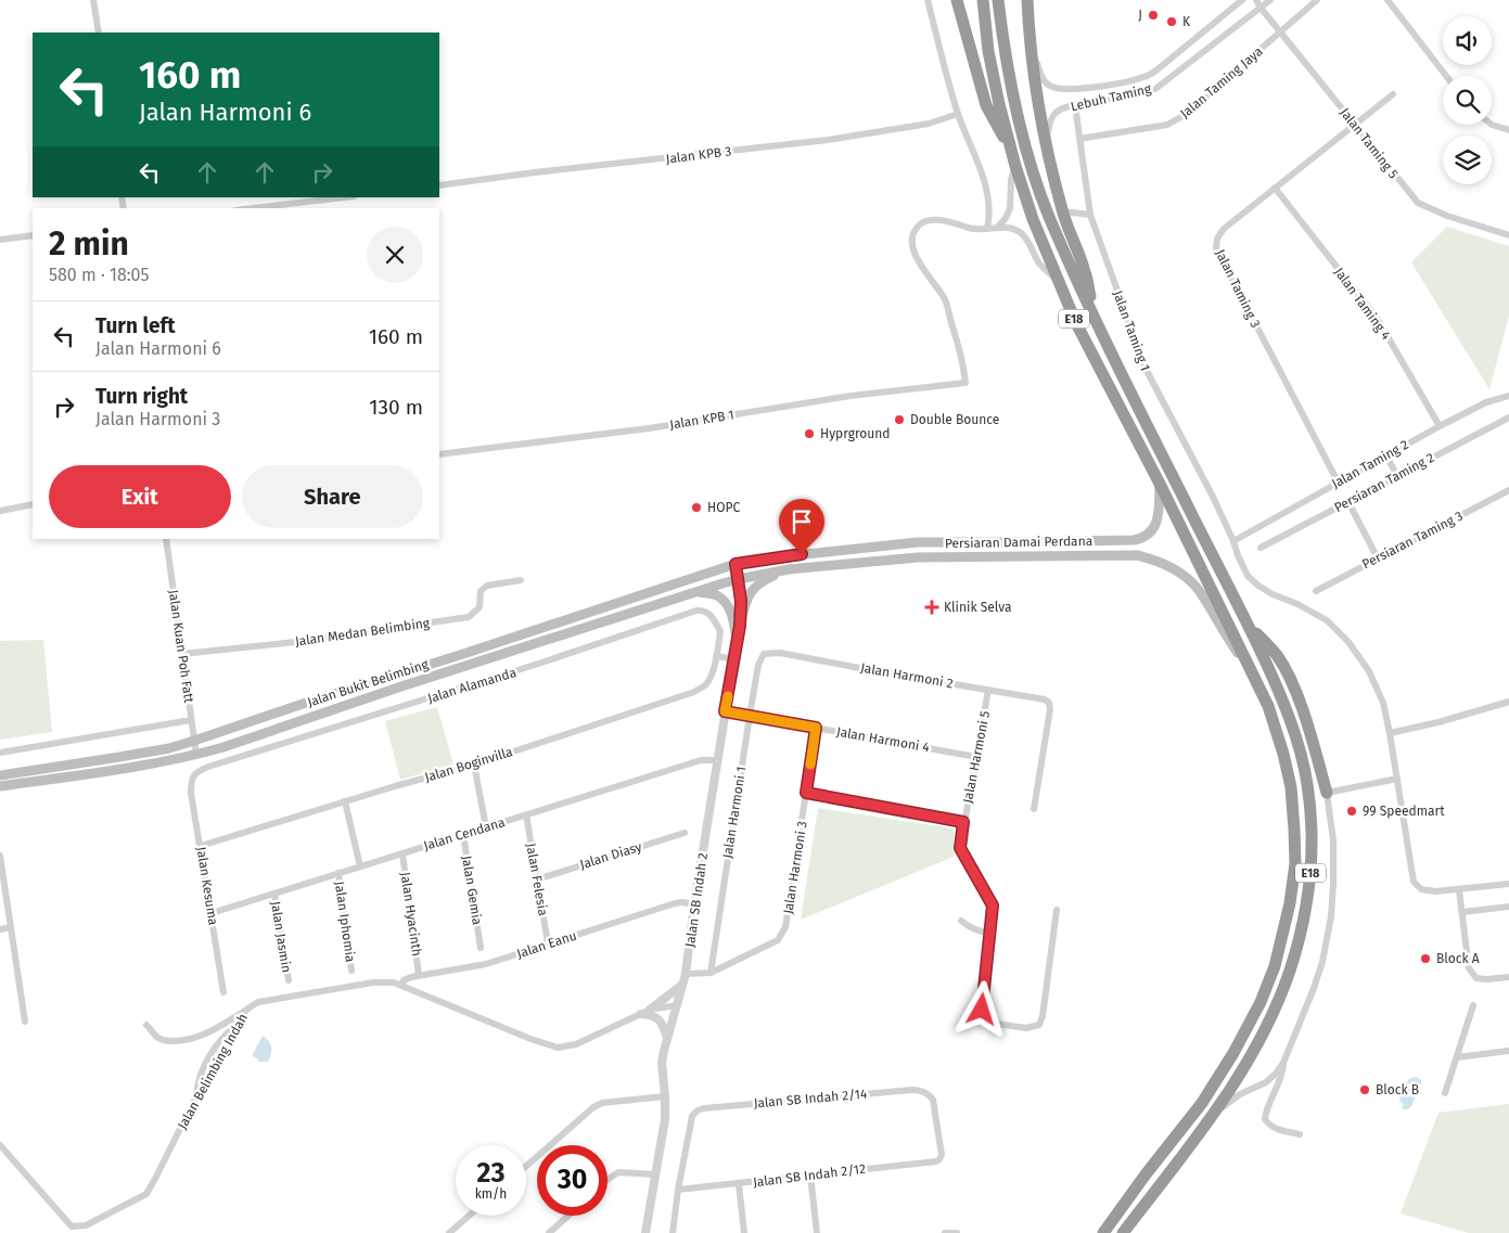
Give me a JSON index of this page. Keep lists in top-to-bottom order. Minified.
{"streets":{"highway":["E18"],"main road":["Persiaran Damai Perdana","Jalan Bukit Belimbing"],"street":["Jalan Taming Jaya","Lebuh Taming","Jalan Taming 5","Jalan KPB 3","Jalan Taming 3","Jalan Taming 4","Jalan Taming 1","Jalan KPB 1","Jalan Taming 2","Persiaran Taming 2","Persiaran Taming 3","Jalan Medan Belimbing","Jalan Kuan Poh Fatt","Jalan Harmoni 2","Jalan Alamanda","Jalan Harmoni 4","Jalan Harmoni 5","Jalan Boginvilla","Jalan Harmoni 1","Jalan Cendana","Jalan Diasy","Jalan Harmoni 3","Jalan Felesia","Jalan Kesuma","Jalan Gemia","Jalan SB Indah 2","Jalan Hyacinth","Jalan Iphomia","Jalan Jasmin","Jalan Eanu","Jalan Belimbing Indah","Jalan SB Indah 2/14","Jalan SB Indah 2/12"]},"crossings":[["Jalan Taming Jaya","Jalan Taming 5"],["Jalan Taming Jaya","Jalan Taming 1"],["Lebuh Taming","Jalan Taming 5"],["Lebuh Taming","Jalan Taming 1"],["Jalan Taming 5","Jalan Taming 3"],["Jalan Taming 3","Jalan Taming 4"],["Jalan Taming 3","Jalan Taming 2"],["Jalan Taming 4","Jalan Taming 2"],["E18","Persiaran Damai Perdana"],["Jalan Taming 1","Jalan Taming 2"],["Persiaran Damai Perdana","Jalan Bukit Belimbing"],["Persiaran Damai Perdana","Jalan SB Indah 2"],["Jalan Medan Belimbing","Jalan Kuan Poh Fatt"],["Jalan Kuan Poh Fatt","Jalan Bukit Belimbing"],["Jalan Harmoni 2","Jalan Harmoni 5"],["Jalan Harmoni 2","Jalan Harmoni 1"],["Jalan Bukit Belimbing","Jalan SB Indah 2"],["Jalan Alamanda","Jalan Boginvilla"],["Jalan Alamanda","Jalan Kesuma"],["Jalan Harmoni 4","Jalan Harmoni 5"],["Jalan Harmoni 4","Jalan Harmoni 1"],["Jalan Harmoni 4","Jalan Harmoni 3"],["Jalan Harmoni 4","Jalan SB Indah 2"],["Jalan Boginvilla","Jalan Kesuma"],["Jalan Harmoni 1","Jalan Harmoni 3"],["Jalan Cendana","Jalan Felesia"],["Jalan Cendana","Jalan Kesuma"],["Jalan Cendana","Jalan Gemia"],["Jalan Cendana","Jalan SB Indah 2"],["Jalan Cendana","Jalan Hyacinth"],["Jalan Cendana","Jalan Iphomia"],["Jalan Cendana","Jalan Jasmin"],["Jalan Diasy","Jalan Felesia"],["Jalan Harmoni 3","Jalan SB Indah 2"],["Jalan Felesia","Jalan Eanu"],["Jalan SB Indah 2","Jalan Eanu"],["Jalan SB Indah 2","Jalan Belimbing Indah"],["Jalan Hyacinth","Jalan Eanu"],["Jalan Eanu","Jalan Belimbing Indah"],["Jalan SB Indah 2/14","Jalan SB Indah 2/12"]],"places":{"other":["J","K","Double Bounce","Hyprground","HOPC","99 Speedmart","Block A","Block B"],"health":["Klinik Selva"]},"page":{"turn":["160 m","Jalan Harmoni 6"],"heading":["2 min","580 m · 18:05"],"list":[{"name":"Turn left","note":"Jalan Harmoni 6","value":"160 m"},{"name":"Turn right","note":"Jalan Harmoni 3","value":"130 m"}],"buttons":["Exit","Share"],"speed":"23 km/h","limit":"30"}}
